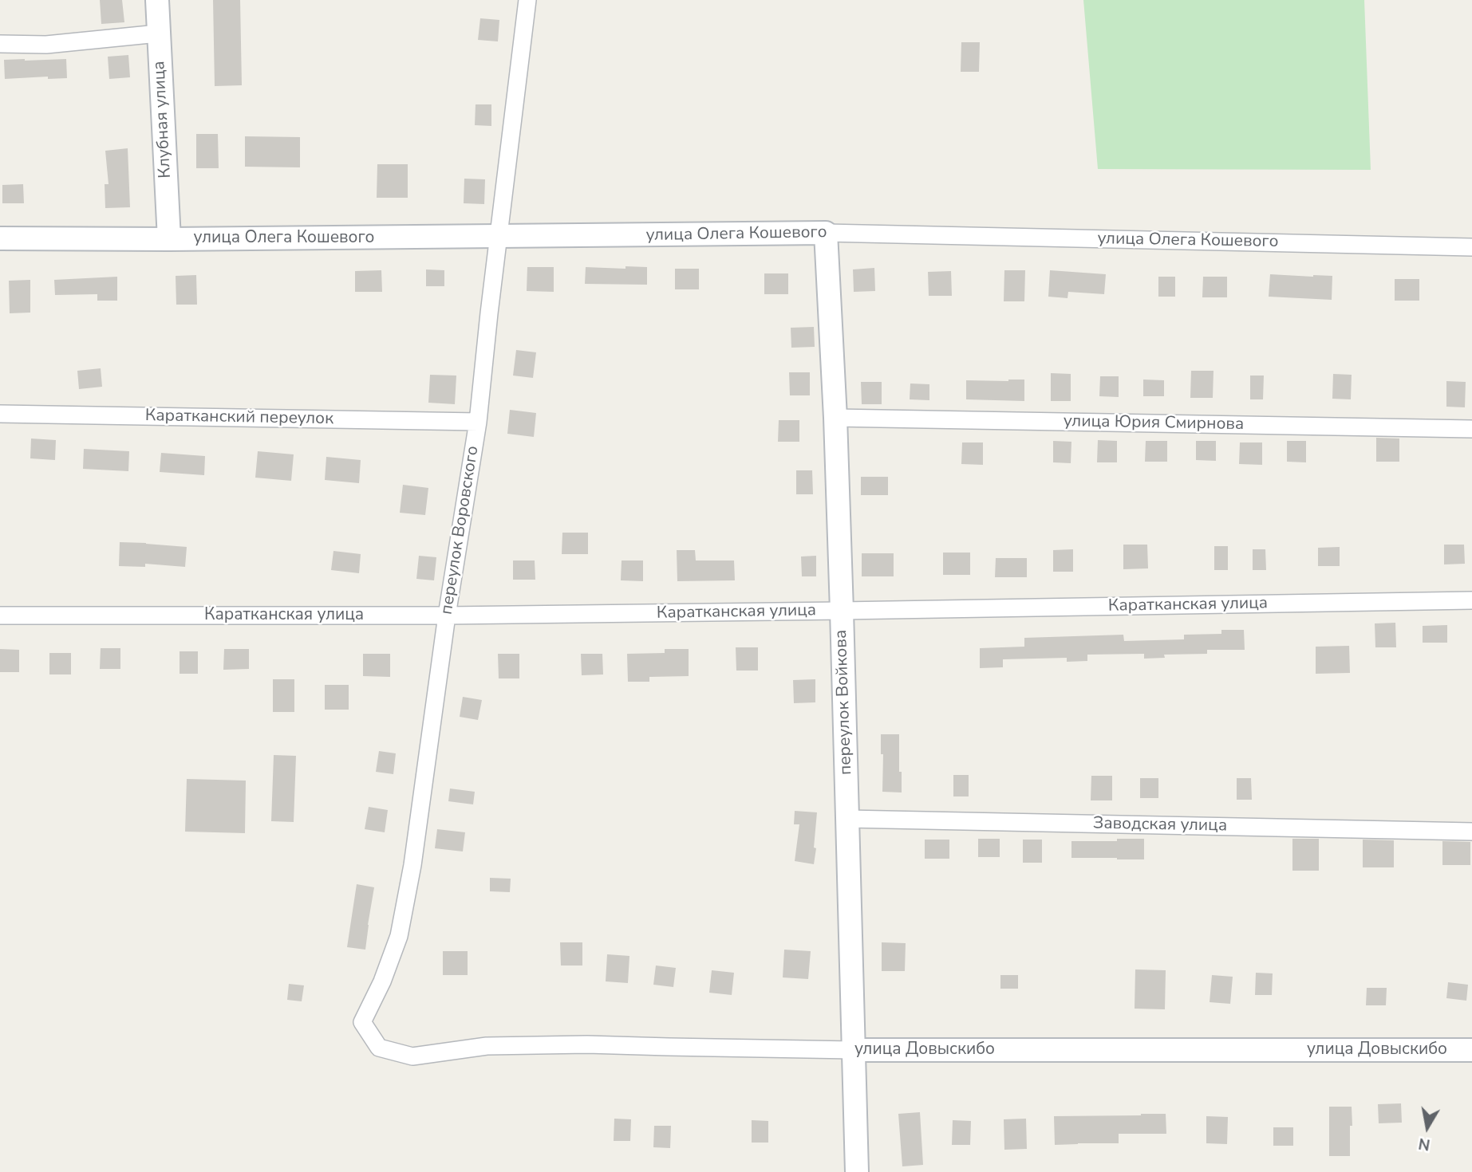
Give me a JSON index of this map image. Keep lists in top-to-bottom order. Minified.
{"streets":{"street":["Клубная улица","улица Олега Кошевого","Каратканский переулок","улица Юрия Смирнова","переулок Воровского","Каратканская улица","переулок Войкова","Заводская улица","улица Довыскибо"]},"crossings":[["Клубная улица","улица Олега Кошевого"],["улица Олега Кошевого","переулок Воровского"],["улица Олега Кошевого","переулок Войкова"],["Каратканский переулок","переулок Воровского"],["улица Юрия Смирнова","переулок Войкова"],["переулок Воровского","Каратканская улица"],["переулок Воровского","улица Довыскибо"],["Каратканская улица","переулок Войкова"],["переулок Войкова","Заводская улица"],["переулок Войкова","улица Довыскибо"]],"north":"bottom"}
